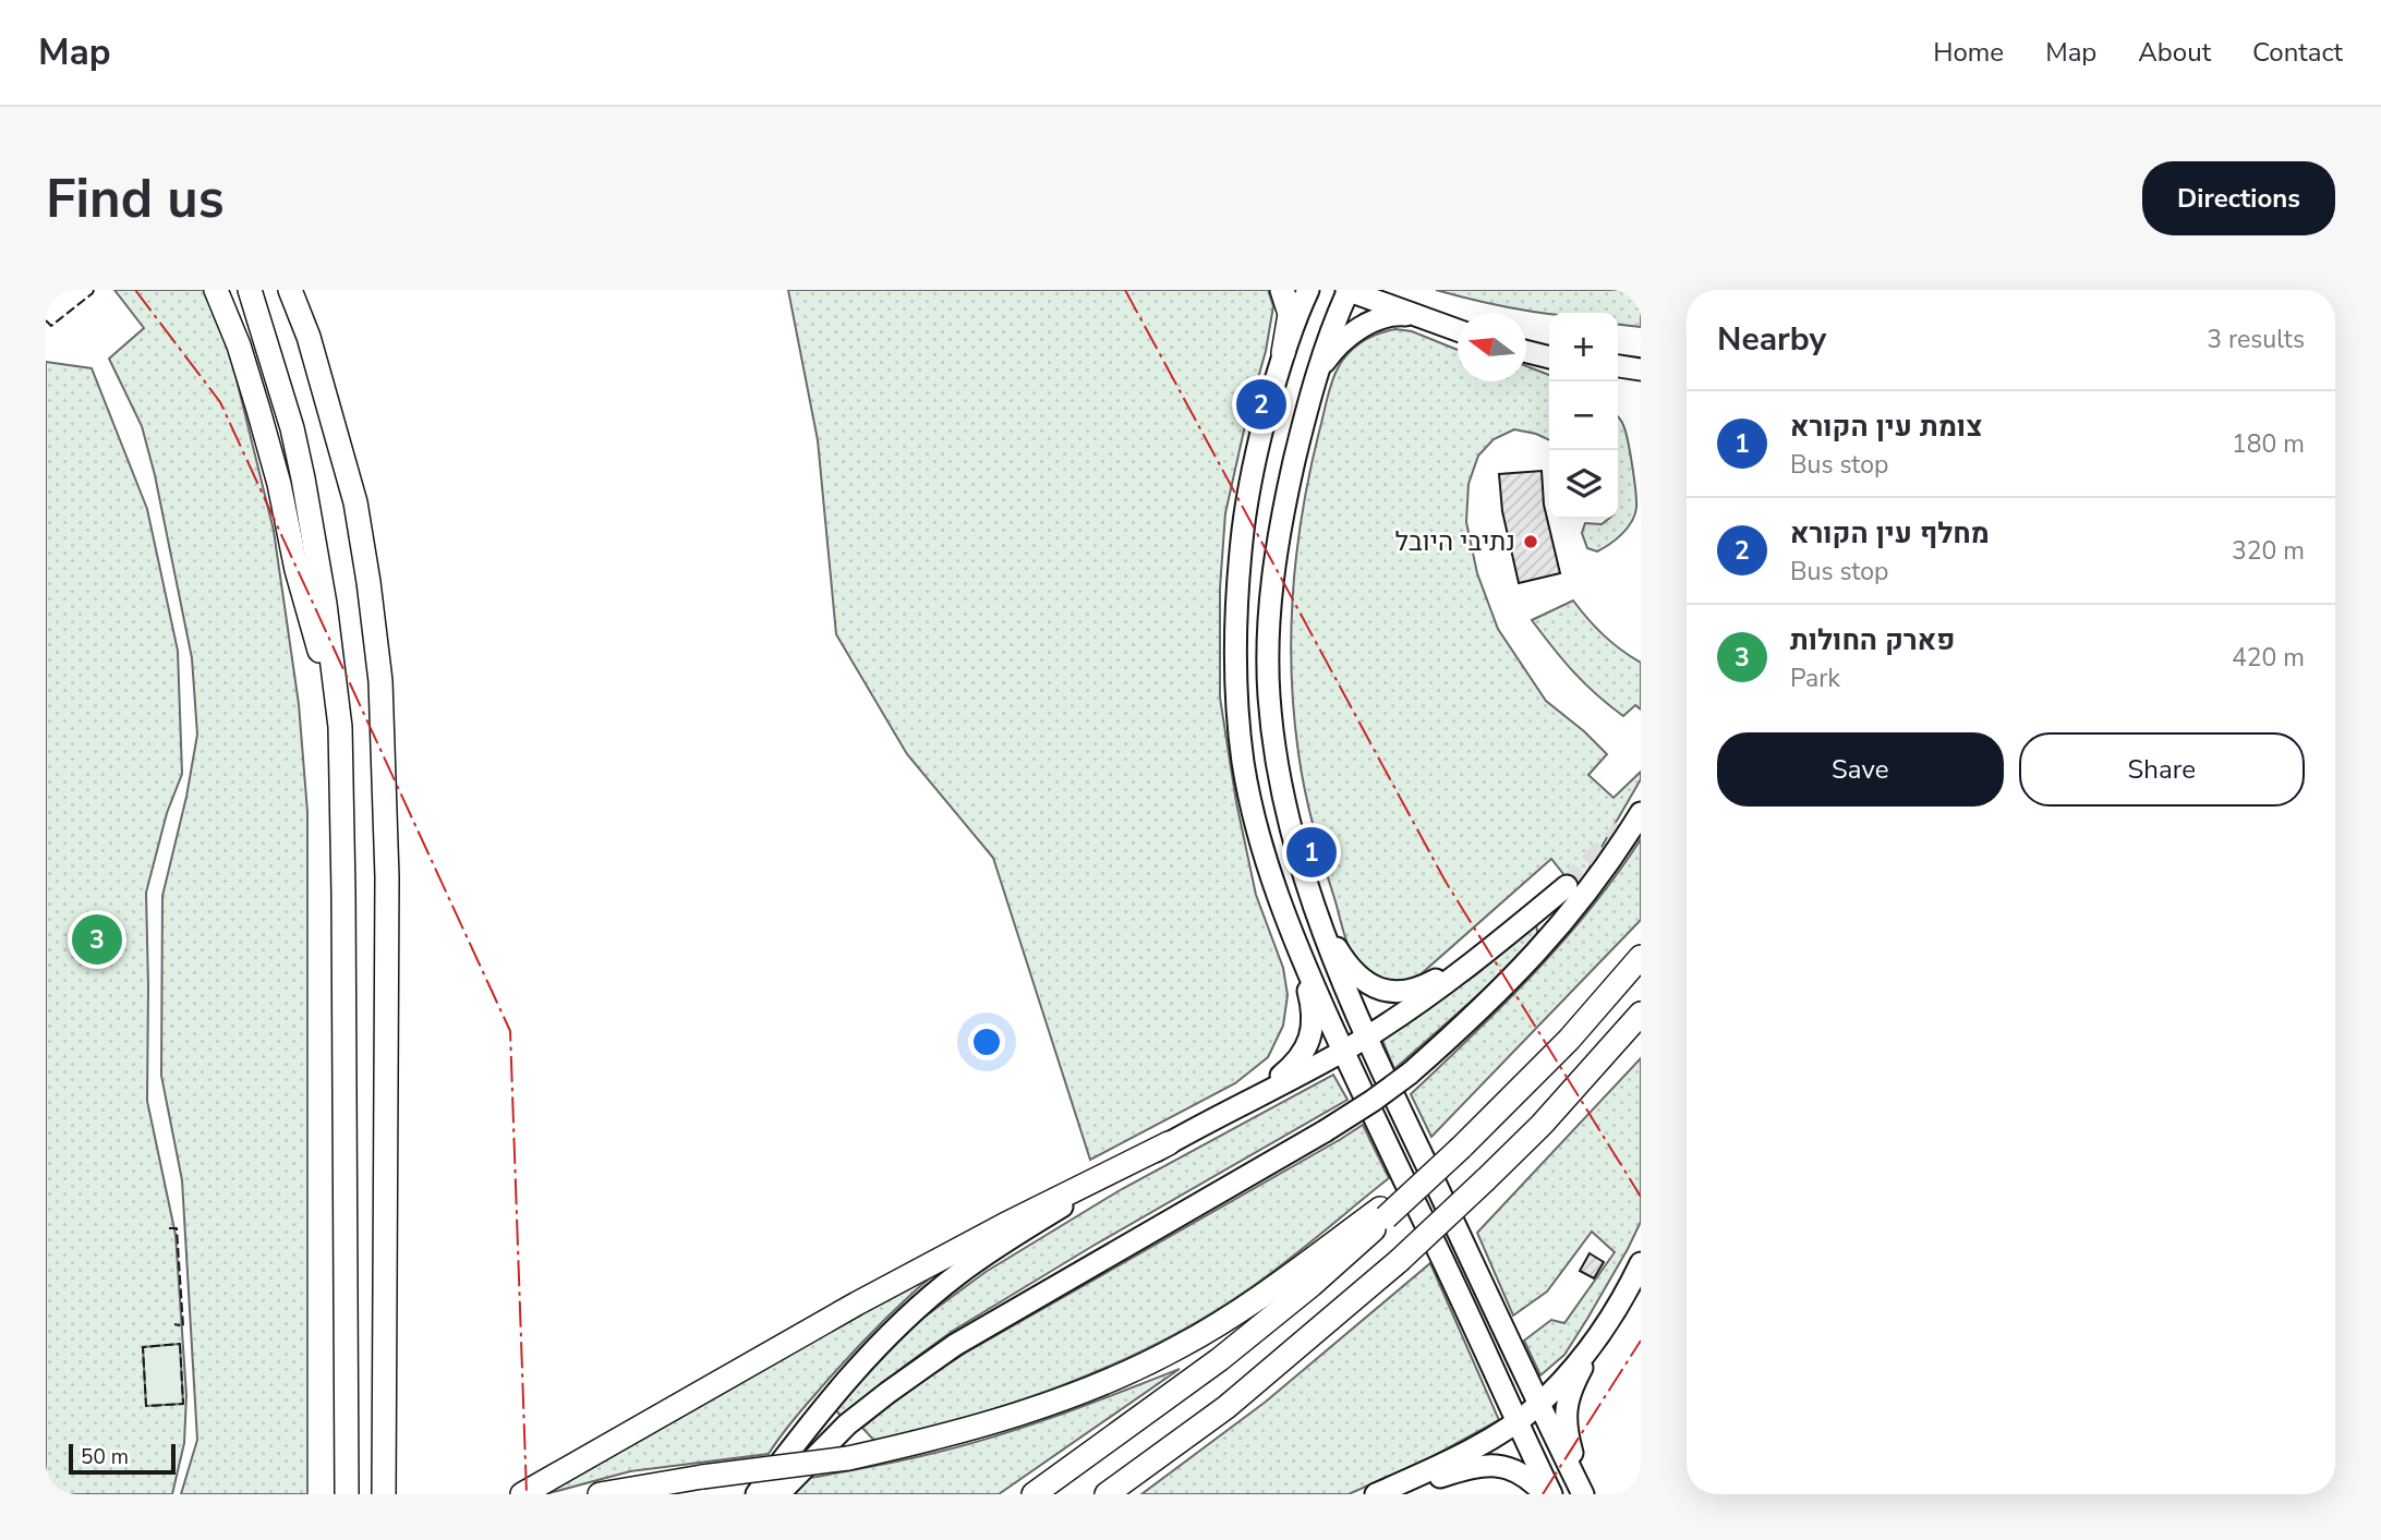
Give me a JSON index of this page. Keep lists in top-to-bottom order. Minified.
{"places":["נתיבי היובל"],"scale_bar":"50 m","north":"left","page":{"header":"Map","nav":["Home","Map","About","Contact"],"buttons":["Directions",["Save","Share"]],"title":"Find us","heading":["Nearby","3 results"],"map_buttons":["+","−"],"pins":["2","1","3"],"list":[{"mark":"1","name":"צומת עין הקורא","note":"Bus stop","value":"180 m"},{"mark":"2","name":"מחלף עין הקורא","note":"Bus stop","value":"320 m"},{"mark":"3","name":"פארק החולות","note":"Park","value":"420 m"}],"scale":"50 m"}}
